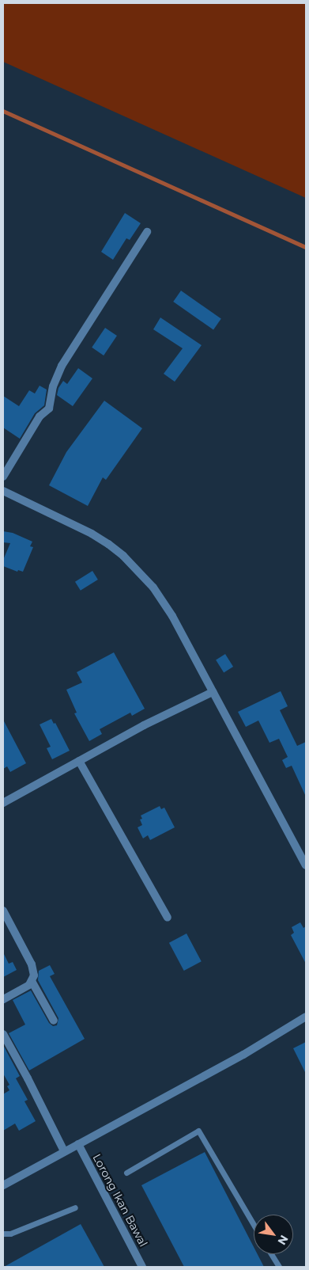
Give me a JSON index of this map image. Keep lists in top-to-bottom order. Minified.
{"streets":{"street":["Lorong Ikan Bawal"]},"north":"bottom right"}
